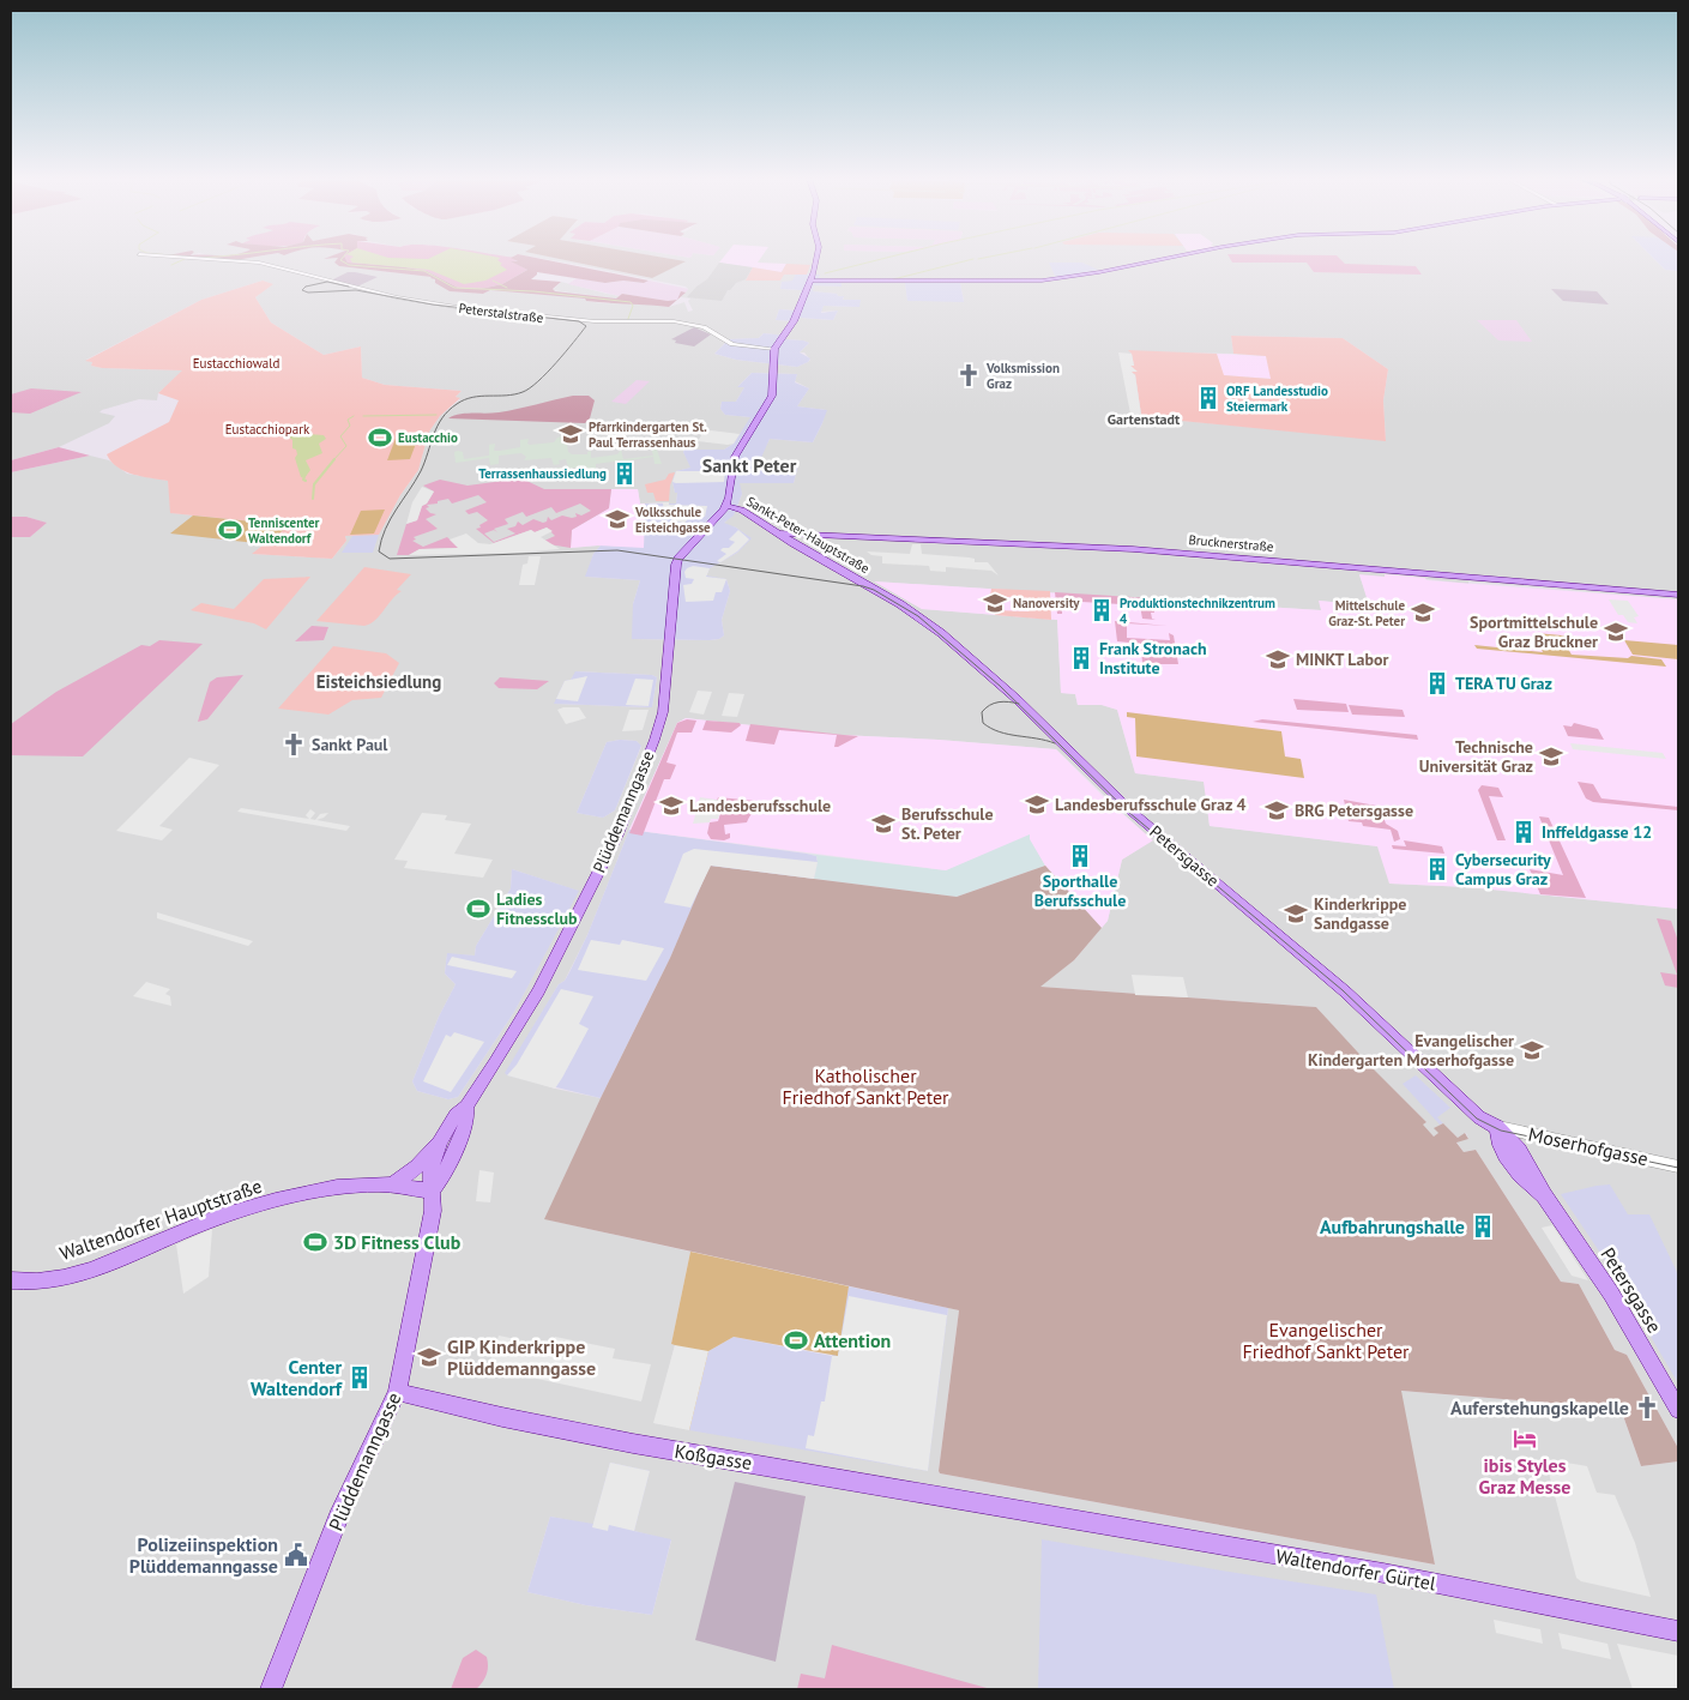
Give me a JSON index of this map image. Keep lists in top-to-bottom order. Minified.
{"streets":{"main road":["Sankt-Peter-Hauptstraße","Brucknerstraße","Plüddemanngasse","Petersgasse","Waltendorfer Hauptstraße","Koßgasse","Waltendorfer Gürtel"],"street":["Peterstalstraße","Moserhofgasse"]},"crossings":[["Peterstalstraße","Sankt-Peter-Hauptstraße"],["Sankt-Peter-Hauptstraße","Brucknerstraße"],["Sankt-Peter-Hauptstraße","Plüddemanngasse"],["Sankt-Peter-Hauptstraße","Petersgasse"],["Plüddemanngasse","Waltendorfer Hauptstraße"],["Plüddemanngasse","Koßgasse"],["Petersgasse","Moserhofgasse"],["Koßgasse","Waltendorfer Gürtel"]],"districts":["Gartenstadt","Sankt Peter","Eisteichsiedlung"],"parks":["Eustacchiowald","Eustacchiopark","Katholischer Friedhof Sankt Peter","Evangelischer Friedhof Sankt Peter"],"places":{"church":["Volksmission Graz","Sankt Paul","Auferstehungskapelle"],"building":["ORF Landesstudio Steiermark","Terrassenhaussiedlung","Produktionstechnikzentrum 4","Frank Stronach Institute","TERA TU Graz","Inffeldgasse 12","Sporthalle Berufsschule","Cybersecurity Campus Graz","Aufbahrungshalle","Center Waltendorf"],"school or university":["Pfarrkindergarten St. Paul Terrassenhaus","Volksschule Eisteichgasse","Nanoversity","Mittelschule Graz-St. Peter","Sportmittelschule Graz Bruckner","MINKT Labor","Technische Universität Graz","Landesberufsschule Graz 4","Landesberufsschule","BRG Petersgasse","Berufsschule St. Peter","Kinderkrippe Sandgasse","Evangelischer Kindergarten Moserhofgasse","GIP Kinderkrippe Plüddemanngasse"],"sports":["Eustacchio","Tenniscenter Waltendorf","Ladies Fitnessclub","3D Fitness Club","Attention"],"hotel":["ibis Styles Graz Messe"],"public building":["Polizeiinspektion Plüddemanngasse"]}}
